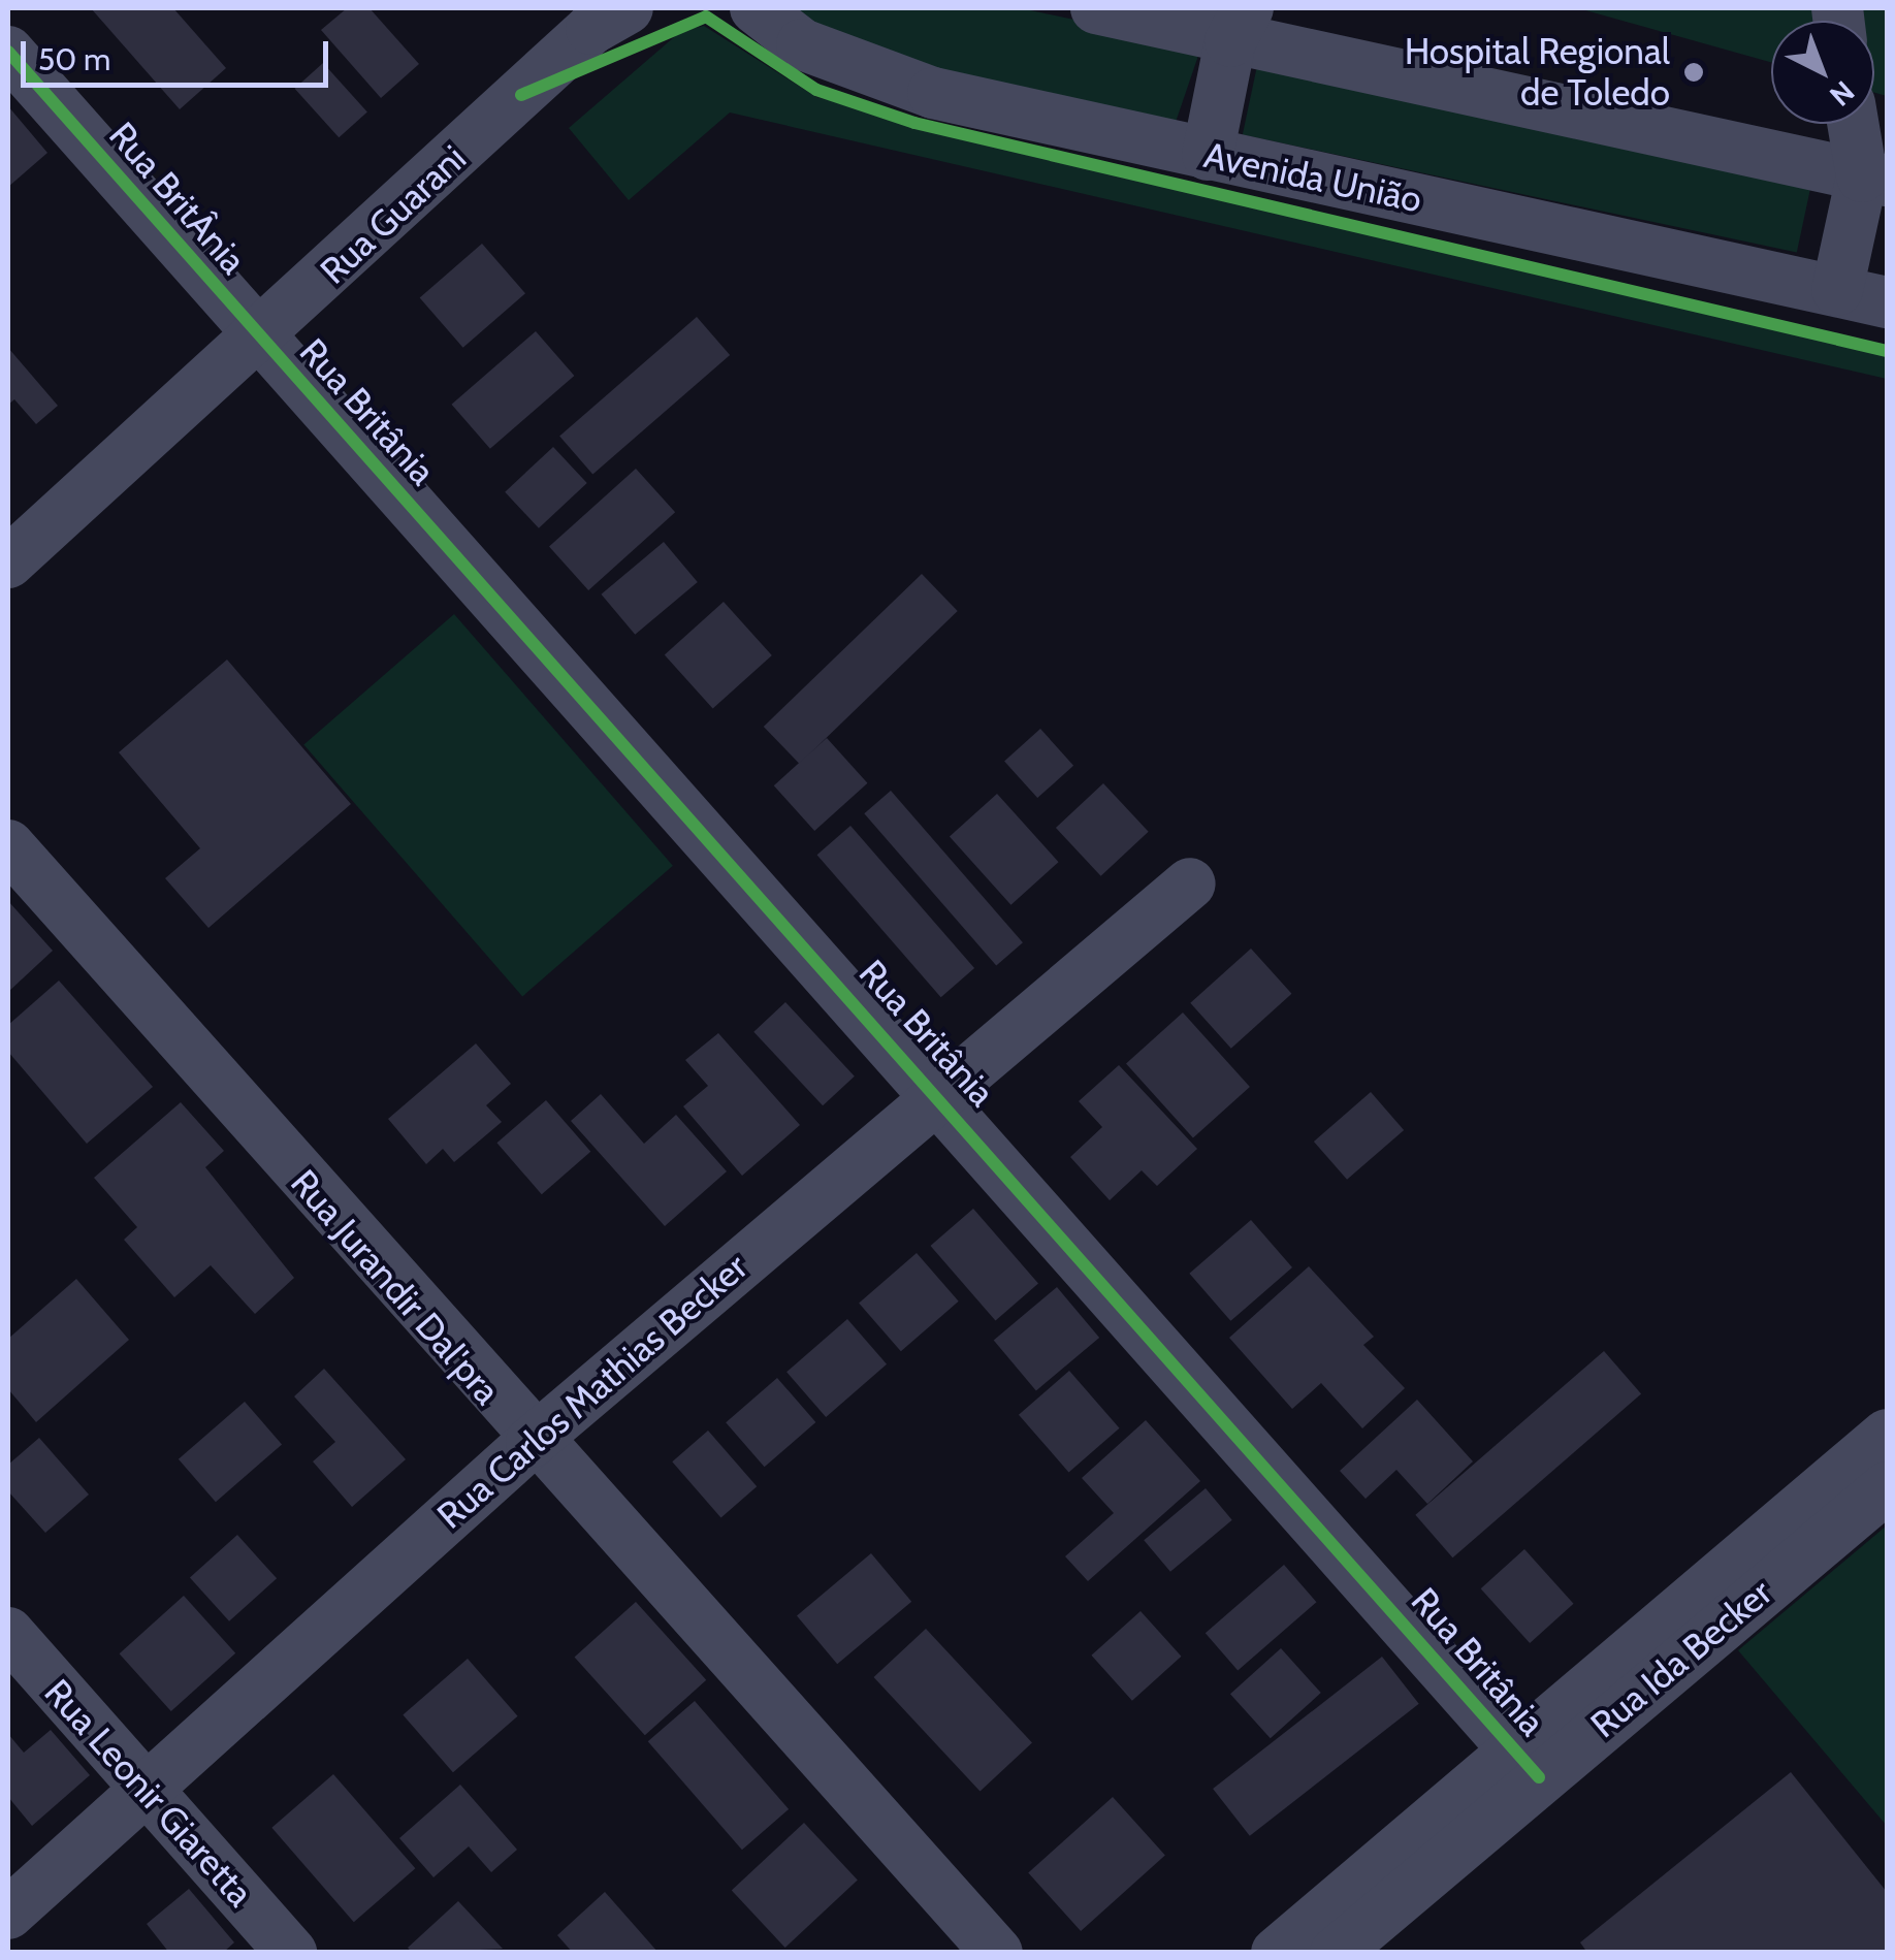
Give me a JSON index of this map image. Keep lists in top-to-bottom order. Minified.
{"streets":{"street":["Avenida União","Rua BritÂnia","Rua Guarani","Rua Britânia","Rua Jurandir Dal'pra","Rua Carlos Mathias Becker","Rua Ida Becker","Rua Leonir Giaretta"]},"crossings":[["Rua BritÂnia","Rua Guarani"],["Rua BritÂnia","Rua Britânia"],["Rua Guarani","Rua Britânia"],["Rua Britânia","Rua Carlos Mathias Becker"],["Rua Britânia","Rua Ida Becker"],["Rua Jurandir Dal'pra","Rua Carlos Mathias Becker"],["Rua Carlos Mathias Becker","Rua Leonir Giaretta"]],"places":["Hospital Regional de Toledo"],"scale_bar":"50 m","north":"bottom right"}
